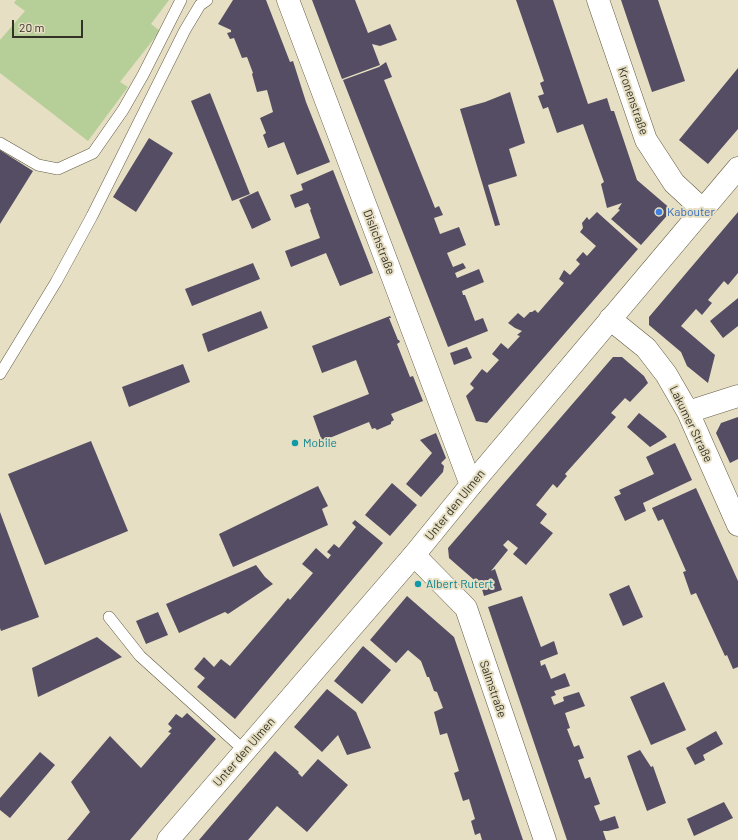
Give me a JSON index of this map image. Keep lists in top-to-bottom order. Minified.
{"streets":{"street":["Kronenstraße","Dislichstraße","Lakumer Straße","Unter den Ulmen","Salmstraße"]},"crossings":[["Kronenstraße","Unter den Ulmen"],["Dislichstraße","Unter den Ulmen"],["Lakumer Straße","Unter den Ulmen"],["Unter den Ulmen","Salmstraße"]],"places":["Kabouter","Mobile","Albert Rutert"],"scale_bar":"20 m"}
